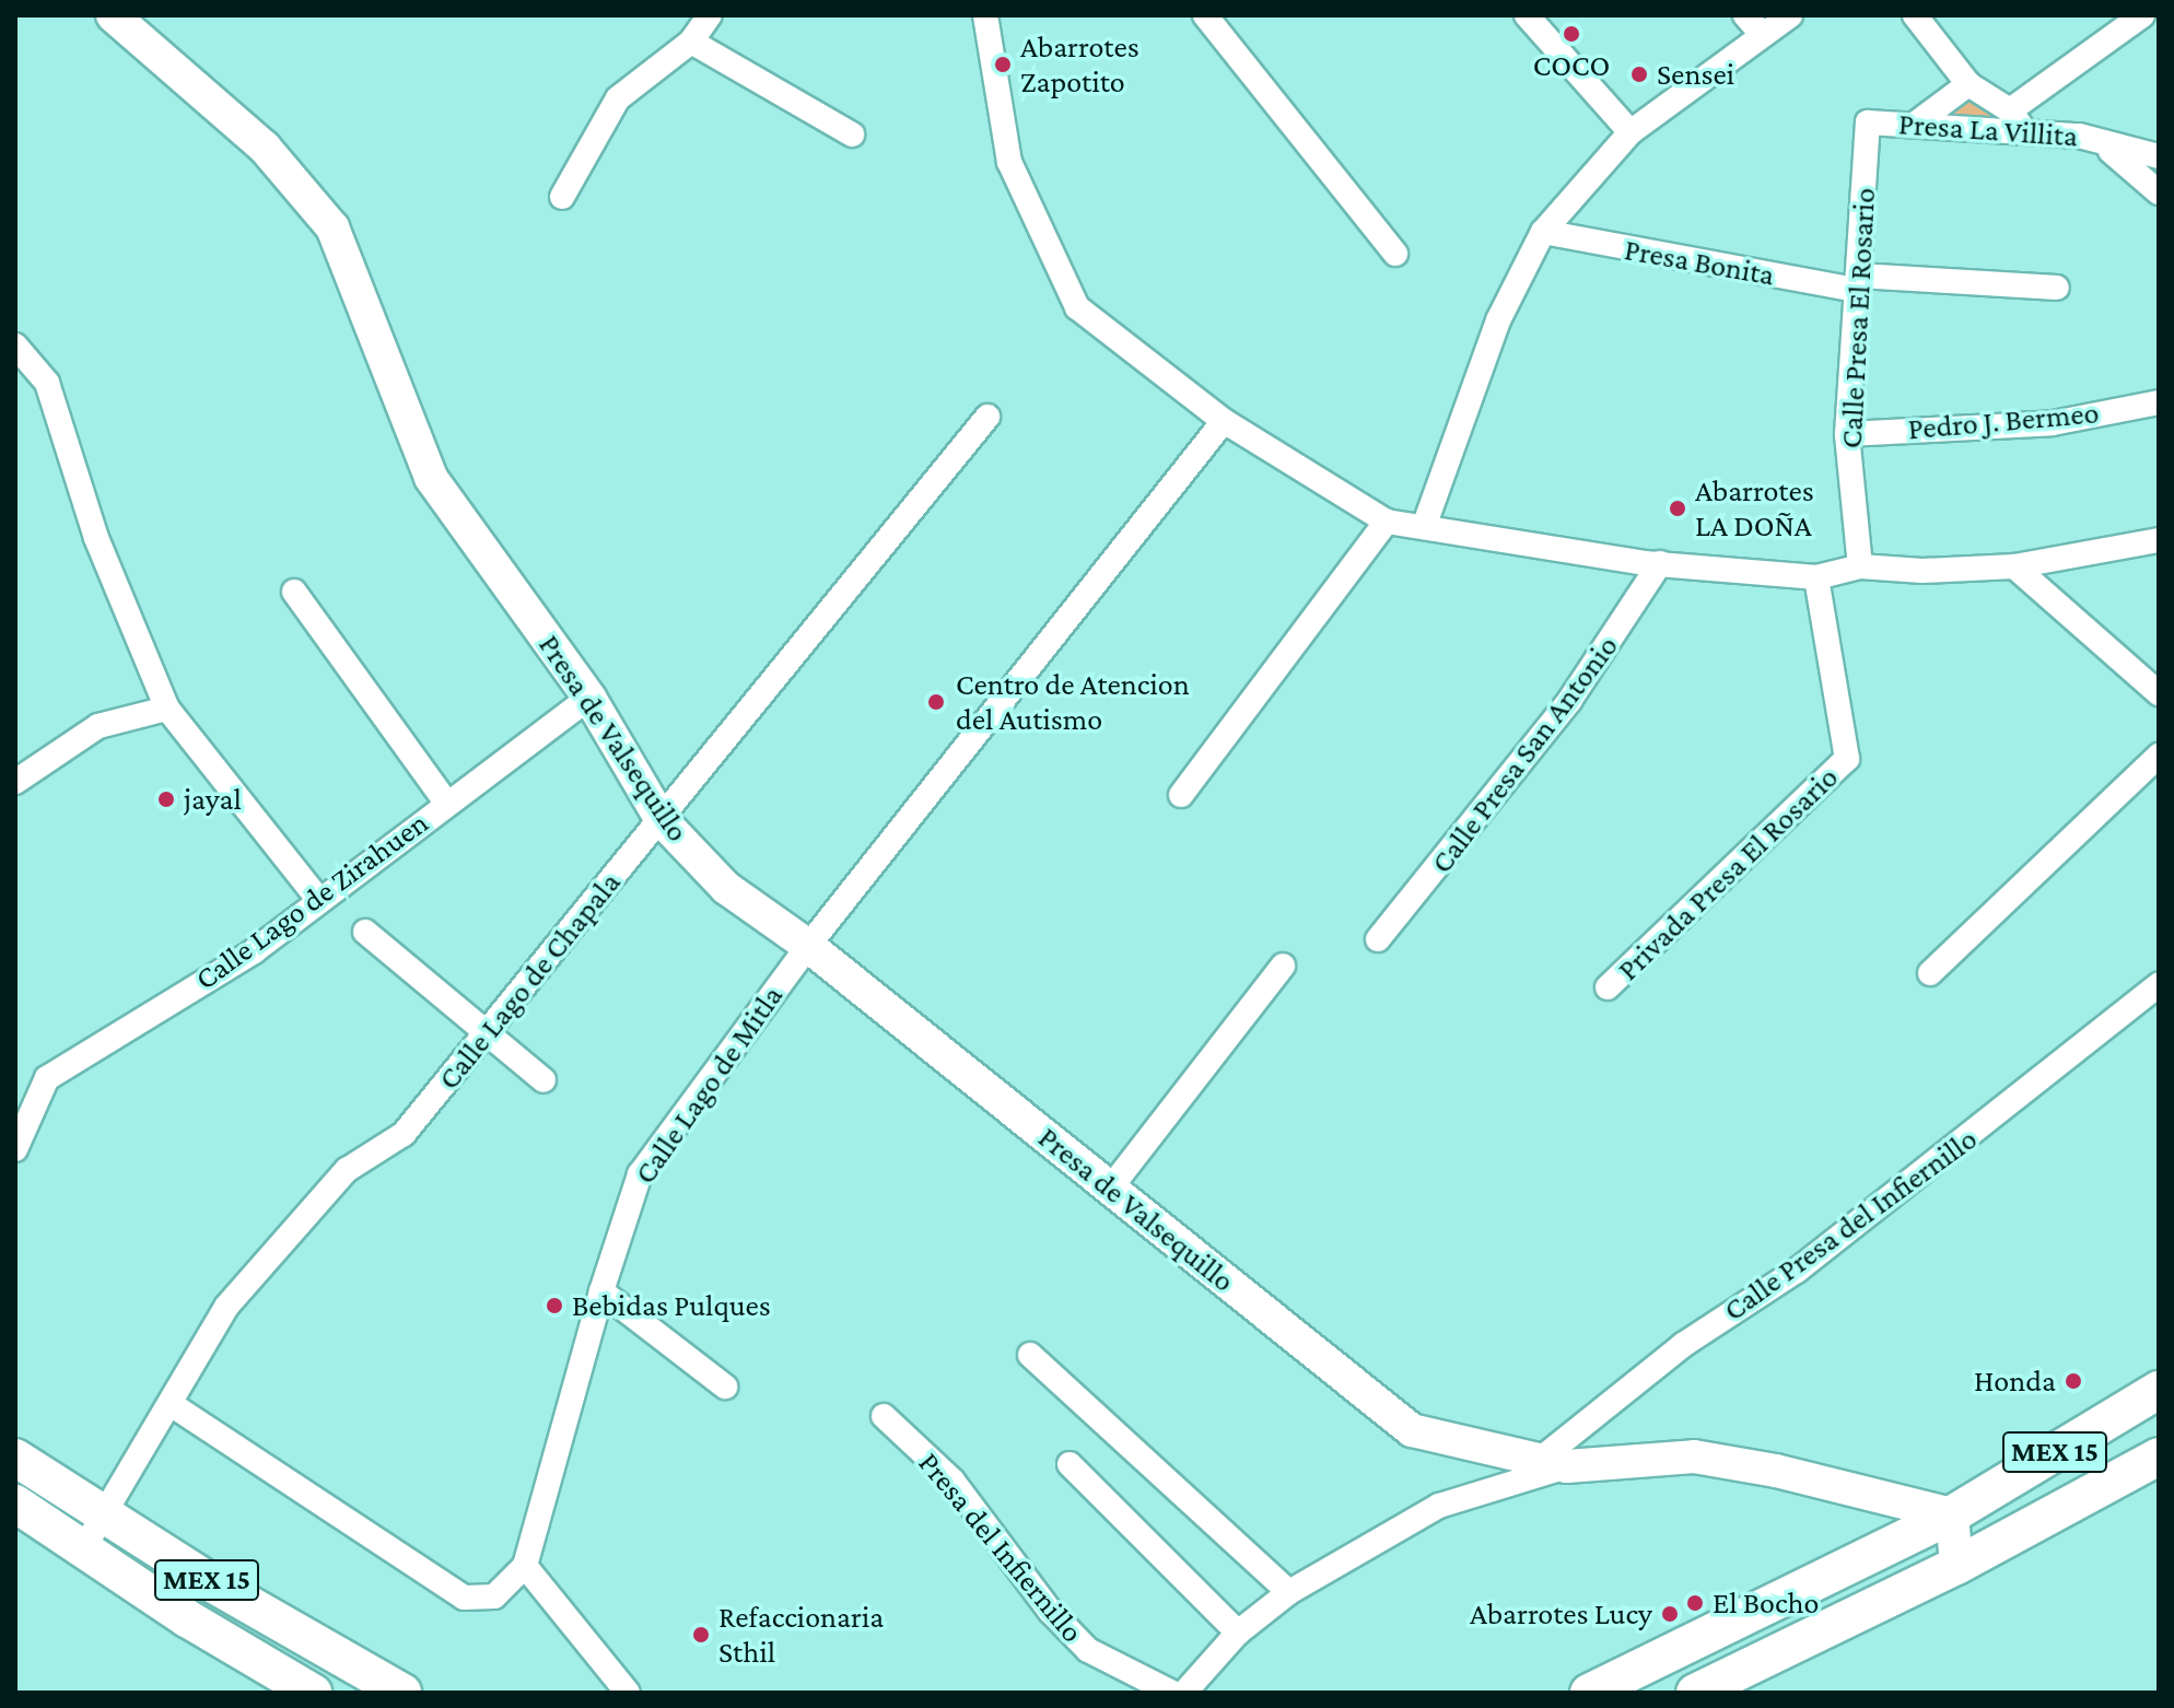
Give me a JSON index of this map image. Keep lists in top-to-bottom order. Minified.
{"streets":{"main road":["MEX 15"],"street":["Presa La Villita","Presa Bonita","Calle Presa El Rosario","Pedro J. Bermeo","Presa de Valsequillo","Calle Presa San Antonio","Privada Presa El Rosario","Calle Lago de Zirahuen","Calle Lago de Chapala","Calle Lago de Mitla","Calle Presa del Infiernillo","Presa del Infiernillo"]},"crossings":[["Presa La Villita","Calle Presa El Rosario"],["Presa Bonita","Calle Presa El Rosario"],["Calle Presa El Rosario","Pedro J. Bermeo"],["Presa de Valsequillo","Calle Lago de Zirahuen"],["Presa de Valsequillo","Calle Lago de Chapala"],["Presa de Valsequillo","Calle Lago de Mitla"],["Presa de Valsequillo","Calle Presa del Infiernillo"],["Presa de Valsequillo","MEX 15"],["Calle Lago de Chapala","Calle Lago de Mitla"],["Calle Lago de Chapala","MEX 15"]],"places":["COCO","Abarrotes Zapotito","Sensei","Abarrotes LA DOÑA","Centro de Atencion del Autismo","jayal","Bebidas Pulques","Honda","El Bocho","Abarrotes Lucy","Refaccionaria Sthil"]}
